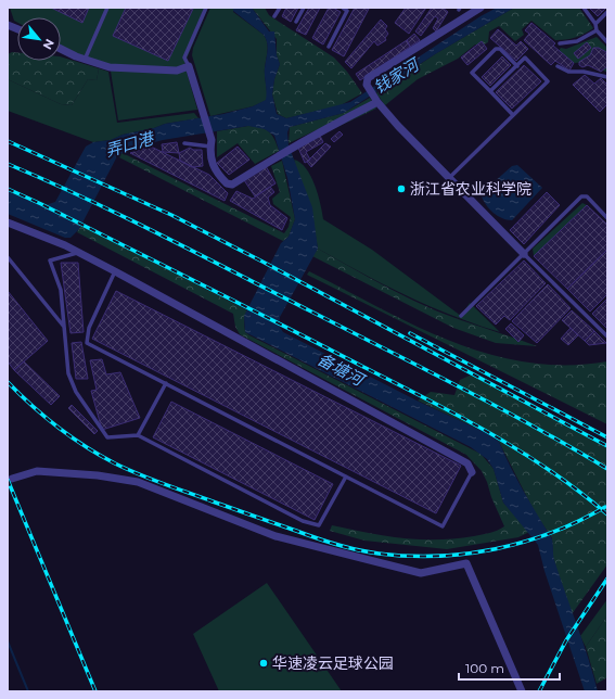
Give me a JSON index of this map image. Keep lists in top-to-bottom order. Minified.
{"water":["钱家河","弄口港","备塘河"],"places":["浙江省农业科学院","华速凌云足球公园"],"scale_bar":"100 m","north":"bottom right"}
